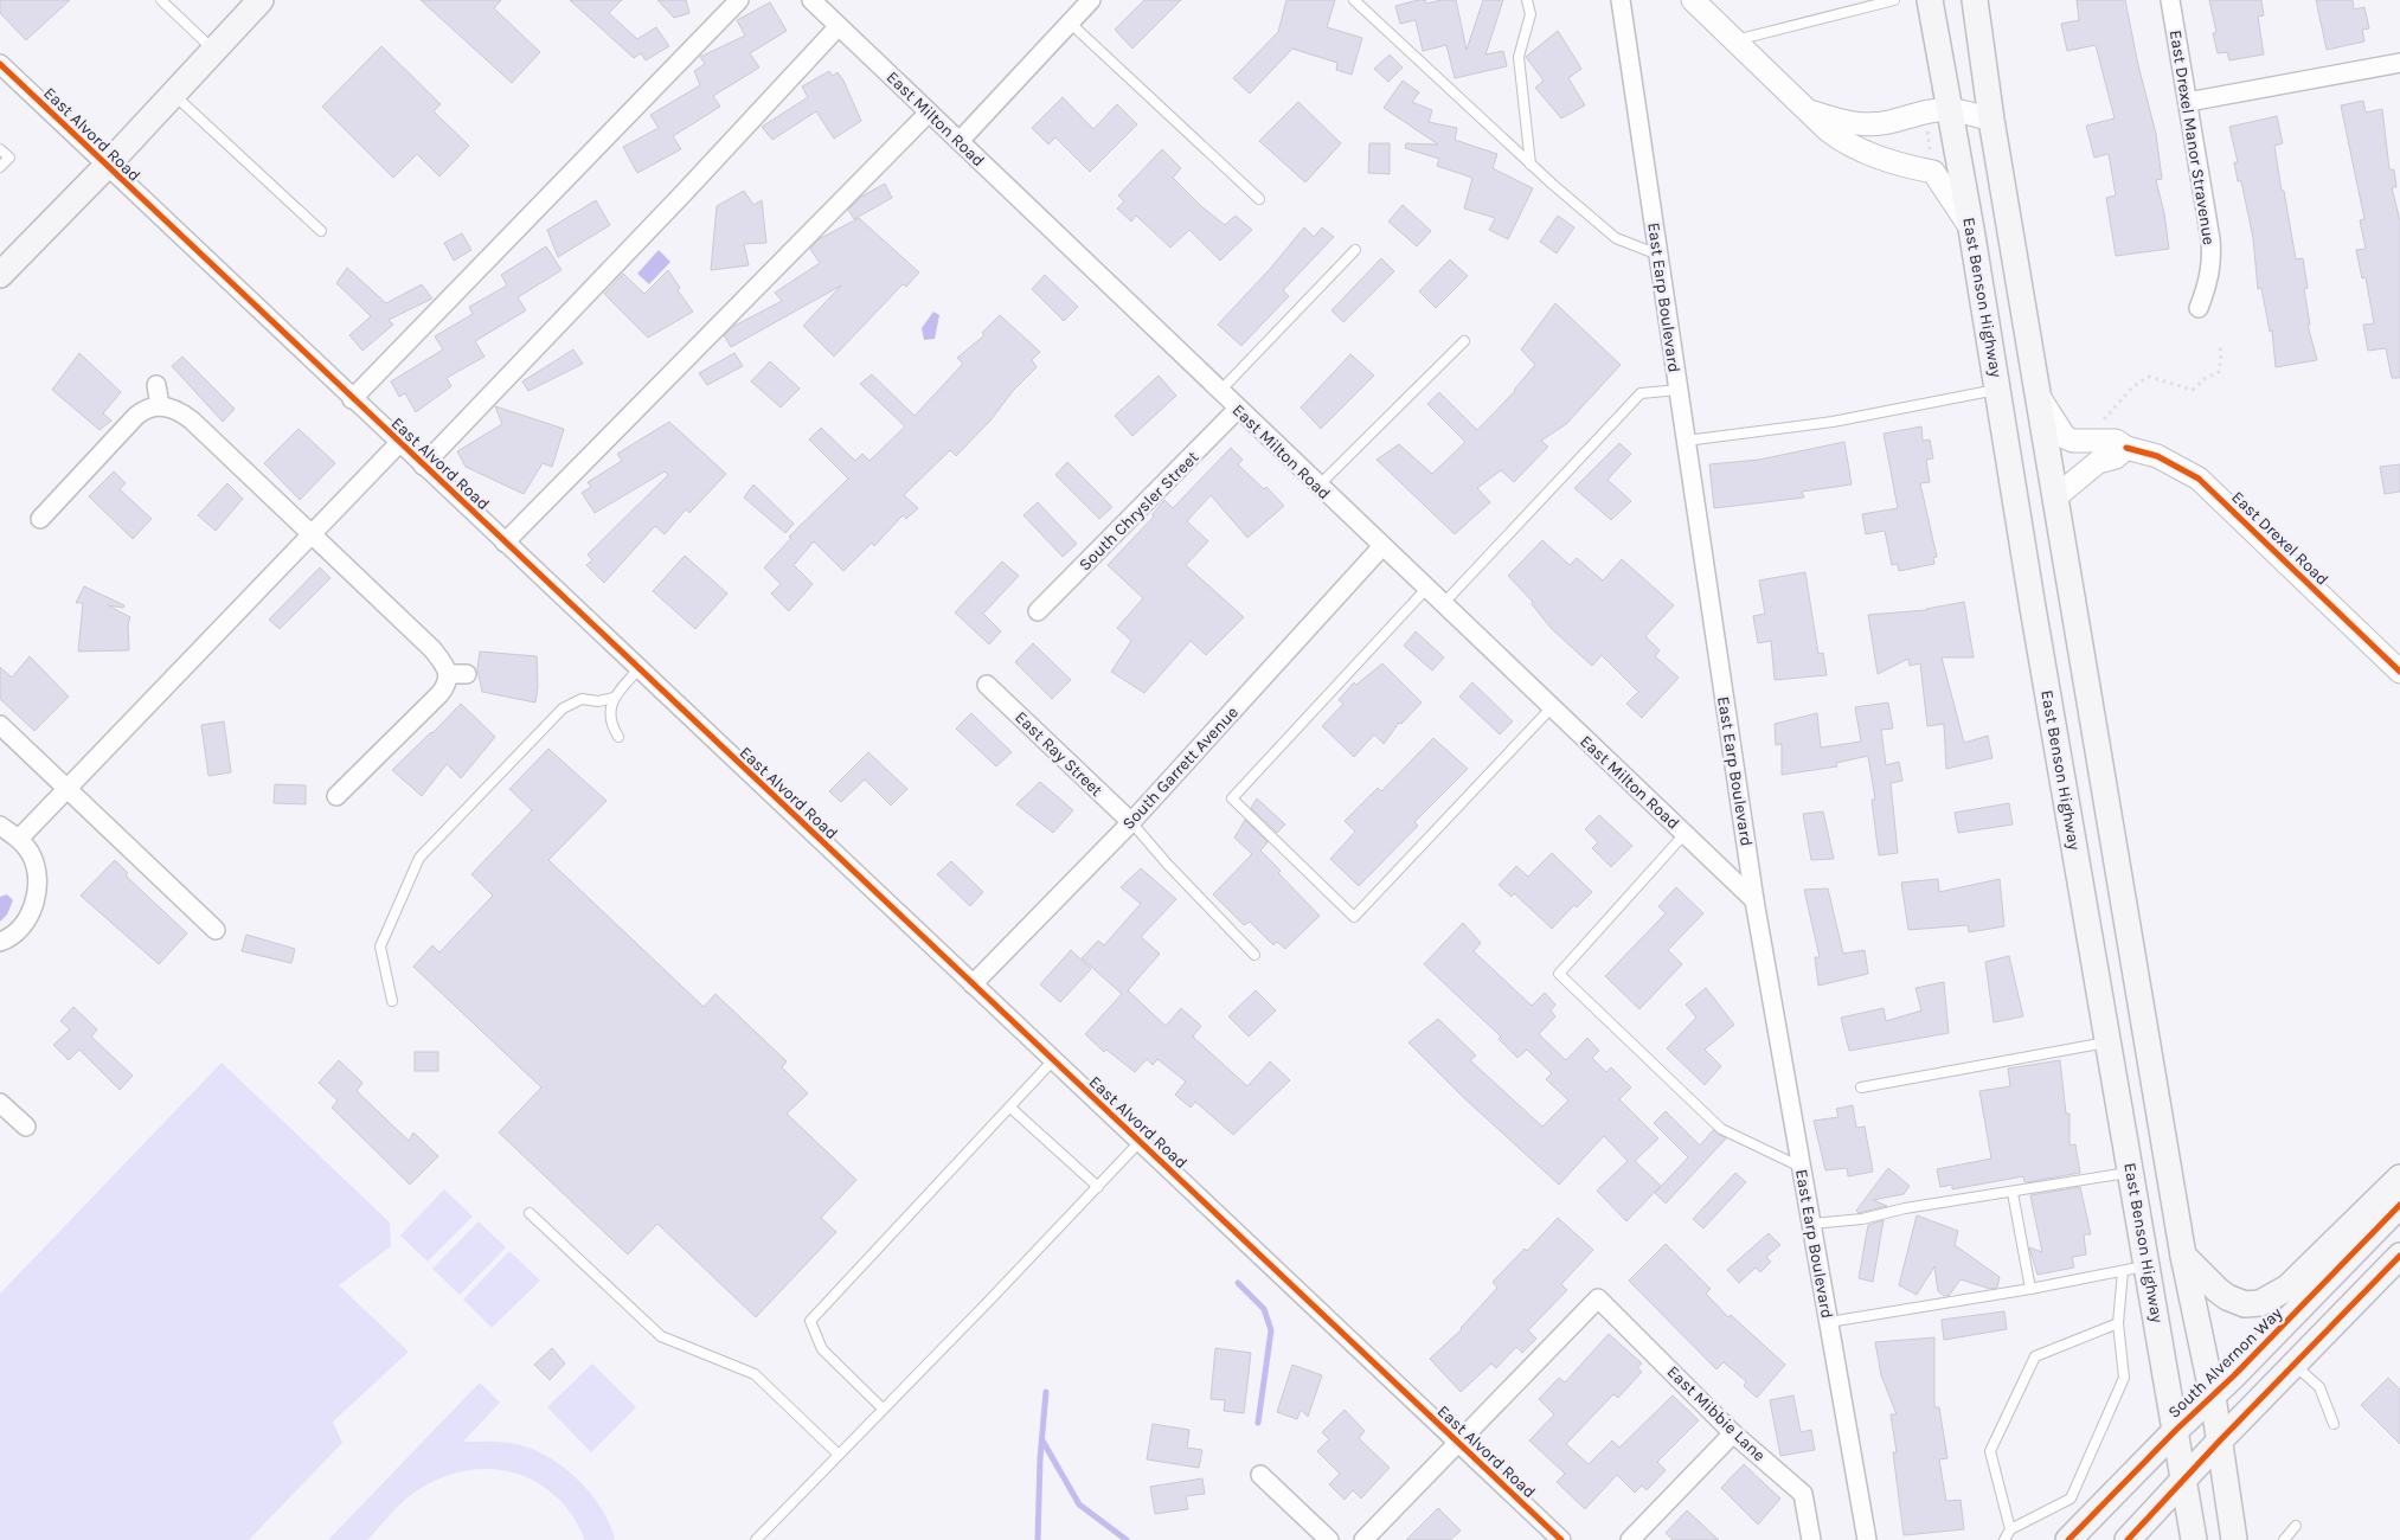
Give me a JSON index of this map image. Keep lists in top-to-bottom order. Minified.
{"streets":{"main road":["East Benson Highway","South Alvernon Way"],"street":["East Milton Road","East Alvord Road","East Drexel Manor Stravenue","East Earp Boulevard","South Chrysler Street","East Drexel Road","East Ray Street","South Garrett Avenue","East Mibbie Lane"]},"crossings":[["East Milton Road","East Earp Boulevard"],["East Milton Road","South Chrysler Street"],["East Milton Road","South Garrett Avenue"],["East Alvord Road","South Garrett Avenue"],["East Alvord Road","East Mibbie Lane"],["East Benson Highway","South Alvernon Way"],["East Ray Street","South Garrett Avenue"]]}
